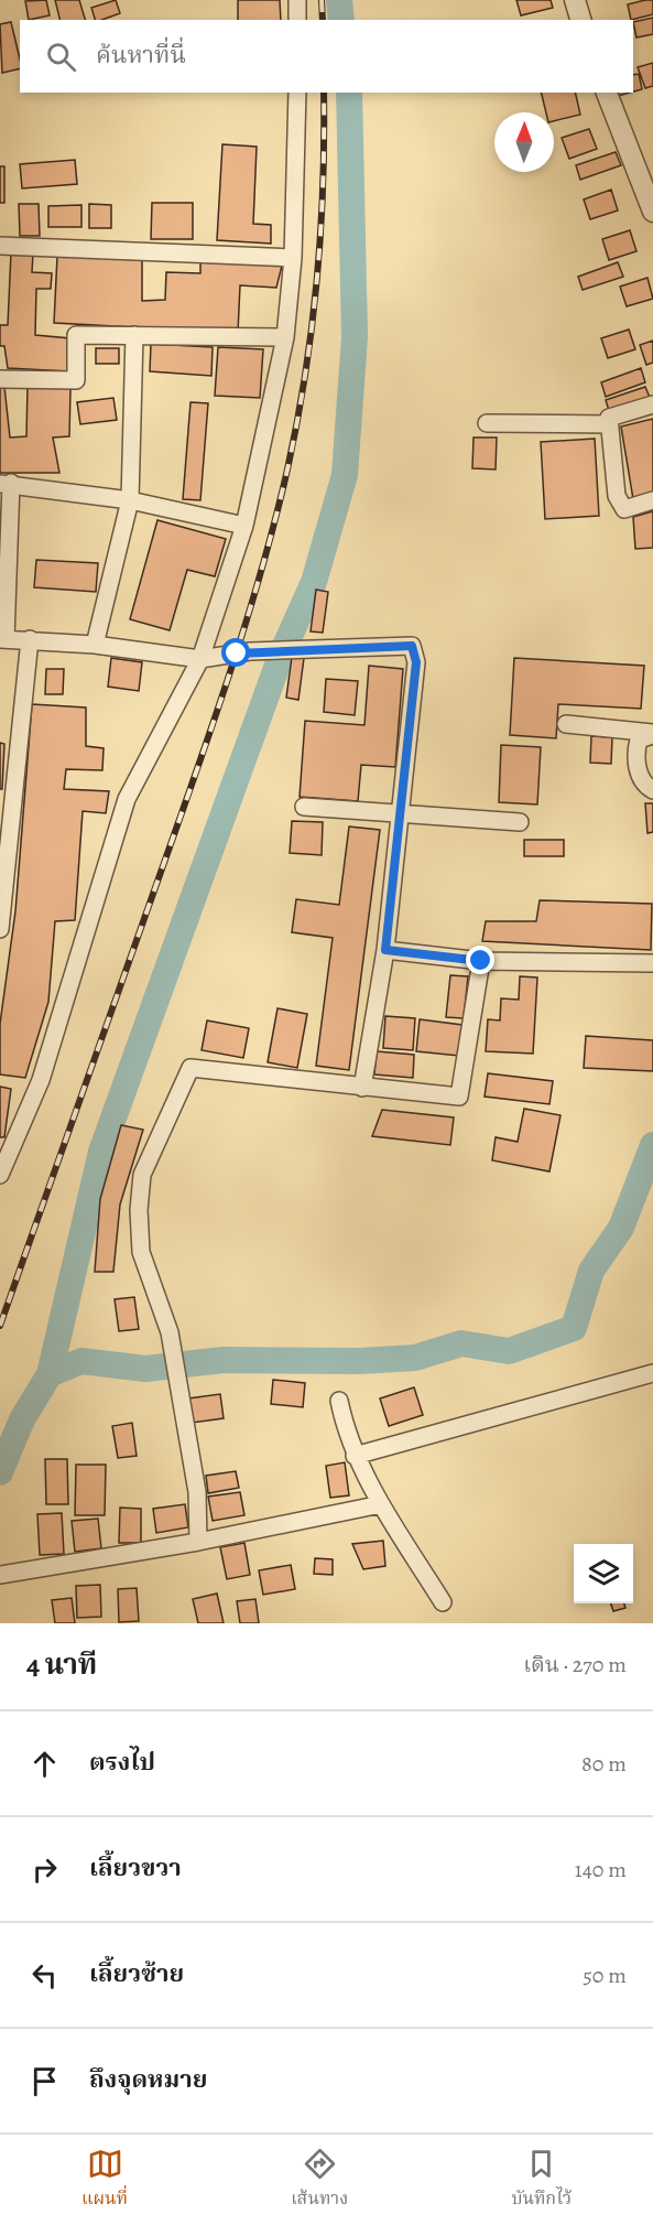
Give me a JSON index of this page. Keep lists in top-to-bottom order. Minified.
{"north":"top","page":{"search":"ค้นหาที่นี่","heading":["4 นาที","เดิน · 270 m"],"list":[["ตรงไป","80 m"],["เลี้ยวขวา","140 m"],["เลี้ยวซ้าย","50 m"],"ถึงจุดหมาย"],"nav":["แผนที่","เส้นทาง","บันทึกไว้"]}}
